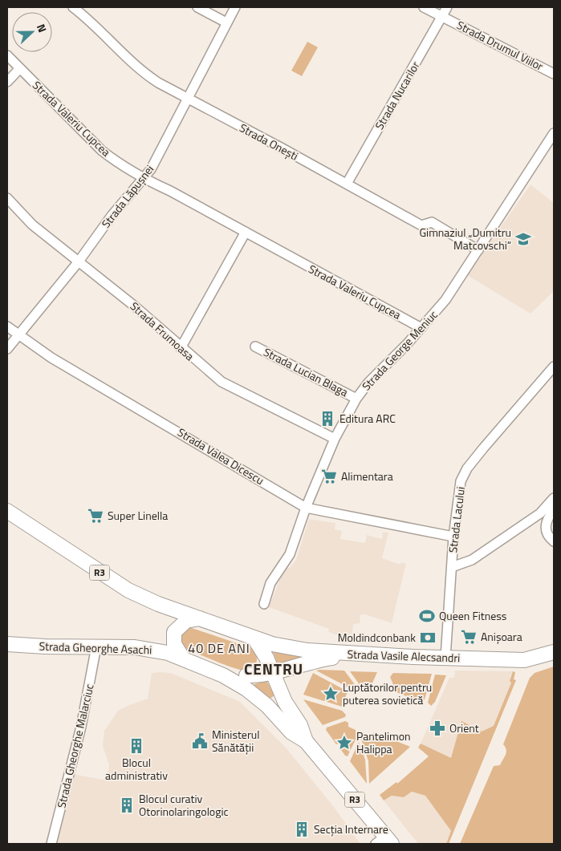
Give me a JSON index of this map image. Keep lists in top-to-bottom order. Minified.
{"streets":{"main road":["R3","Strada Gheorghe Asachi","Strada Vasile Alecsandri"],"street":["Strada Drumul Viilor","Strada Nucarilor","Strada Valeriu Cupcea","Strada Onești","Strada Lăpușnei","Strada Frumoasa","Strada George Meniuc","Strada Lucian Blaga","Strada Valea Dicescu","Strada Lacului","Strada Gheorghe Malarciuc"]},"crossings":[["Strada Drumul Viilor","Strada Nucarilor"],["Strada Nucarilor","Strada Onești"],["Strada Valeriu Cupcea","Strada Lăpușnei"],["Strada Valeriu Cupcea","Strada George Meniuc"],["Strada Onești","Strada Lăpușnei"],["Strada Onești","Strada George Meniuc"],["Strada Lăpușnei","Strada Frumoasa"],["Strada Lăpușnei","Strada Valea Dicescu"],["Strada Frumoasa","Strada George Meniuc"],["Strada George Meniuc","Strada Lucian Blaga"],["Strada George Meniuc","Strada Valea Dicescu"],["Strada Valea Dicescu","Strada Lacului"],["Strada Lacului","Strada Vasile Alecsandri"],["R3","Strada Gheorghe Asachi"],["R3","Strada Vasile Alecsandri"],["Strada Gheorghe Asachi","Strada Gheorghe Malarciuc"]],"districts":["40 DE ANI","CENTRU"],"places":{"school or university":["Gimnaziul „Dumitru Matcovschi“"],"building":["Editura ARC","Blocul administrativ","Blocul curativ Otorinolaringologic","Secția Internare"],"supermarket":["Alimentara","Super Linella","Anișoara"],"sports":["Queen Fitness"],"bank":["Moldindconbank"],"place":["Luptătorilor pentru puterea sovietică","Pantelimon Halippa"],"pharmacy":["Orient"],"public building":["Ministerul Sănătății"]},"north":"right"}
